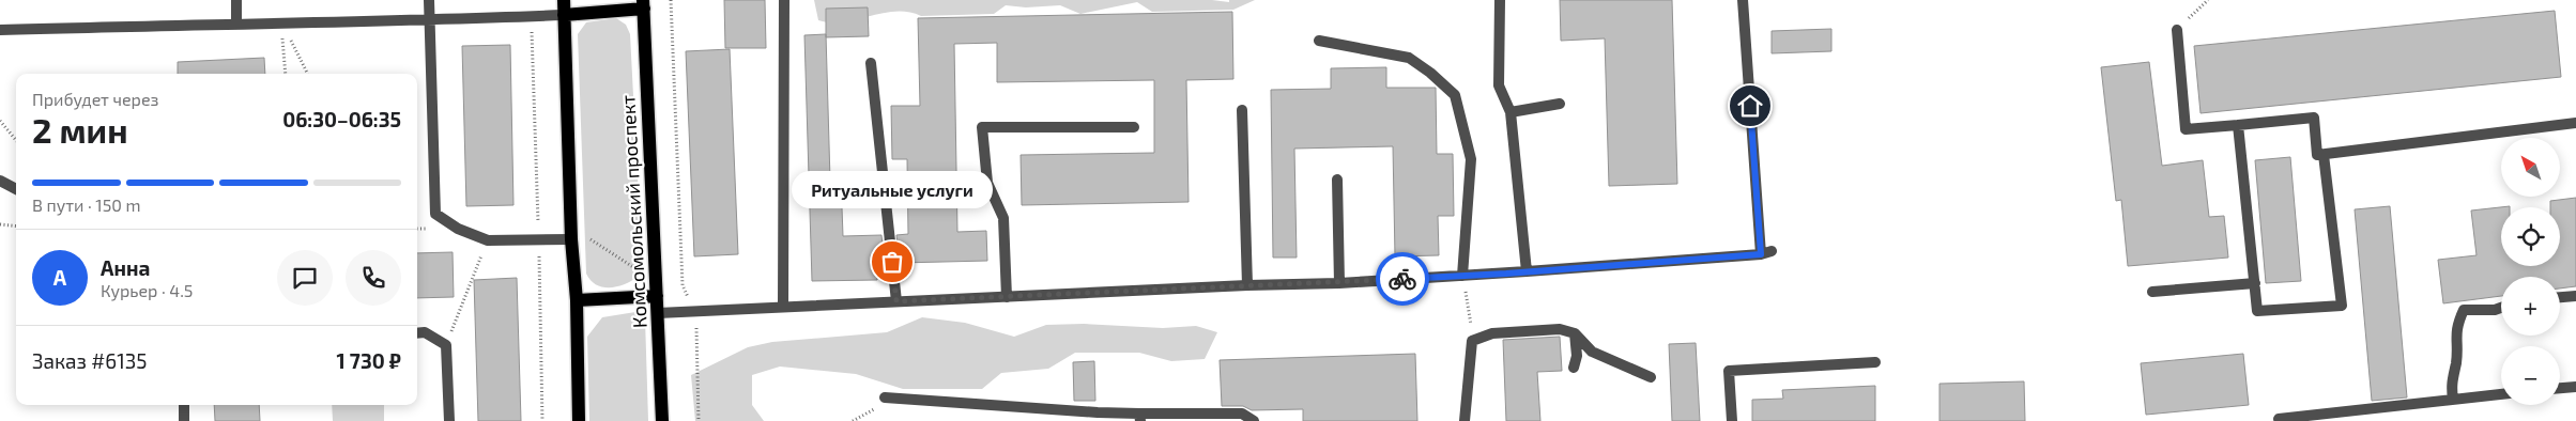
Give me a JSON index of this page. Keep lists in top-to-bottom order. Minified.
{"streets":{"main road":["Комсомольский проспект"]},"places":["Ритуальные услуги"],"north":"top left","page":{"heading":["2 мин","Прибудет через","06:30–06:35"],"panel":["Анна","Курьер · 4.5","Заказ #6135","1 730 ₽"],"map_buttons":["+","−"],"bar":"В пути · 150 m","bubble":"Ритуальные услуги","round":"А"}}
